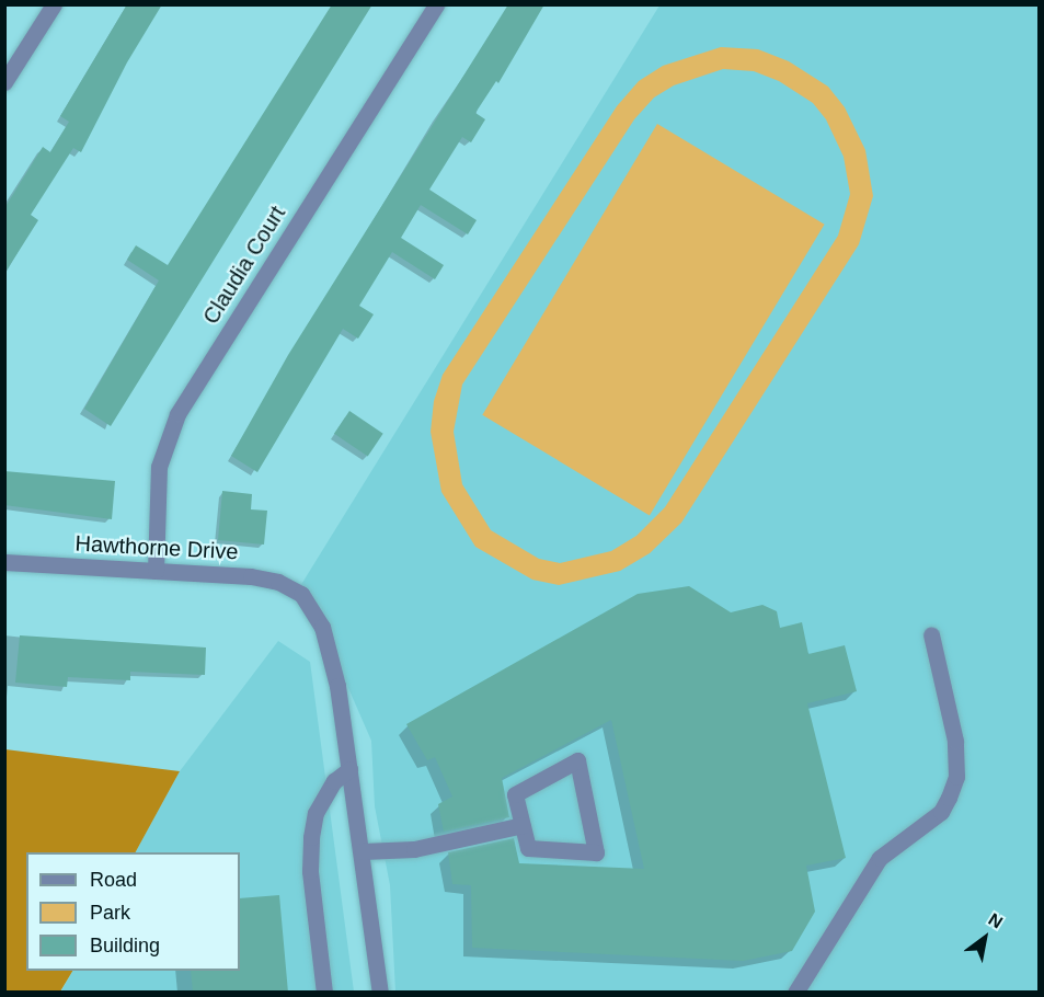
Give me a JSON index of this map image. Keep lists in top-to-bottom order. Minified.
{"streets":{"street":["Claudia Court","Hawthorne Drive"]},"crossings":[["Claudia Court","Hawthorne Drive"]],"legend":["Road","Park","Building"],"north":"top right"}
